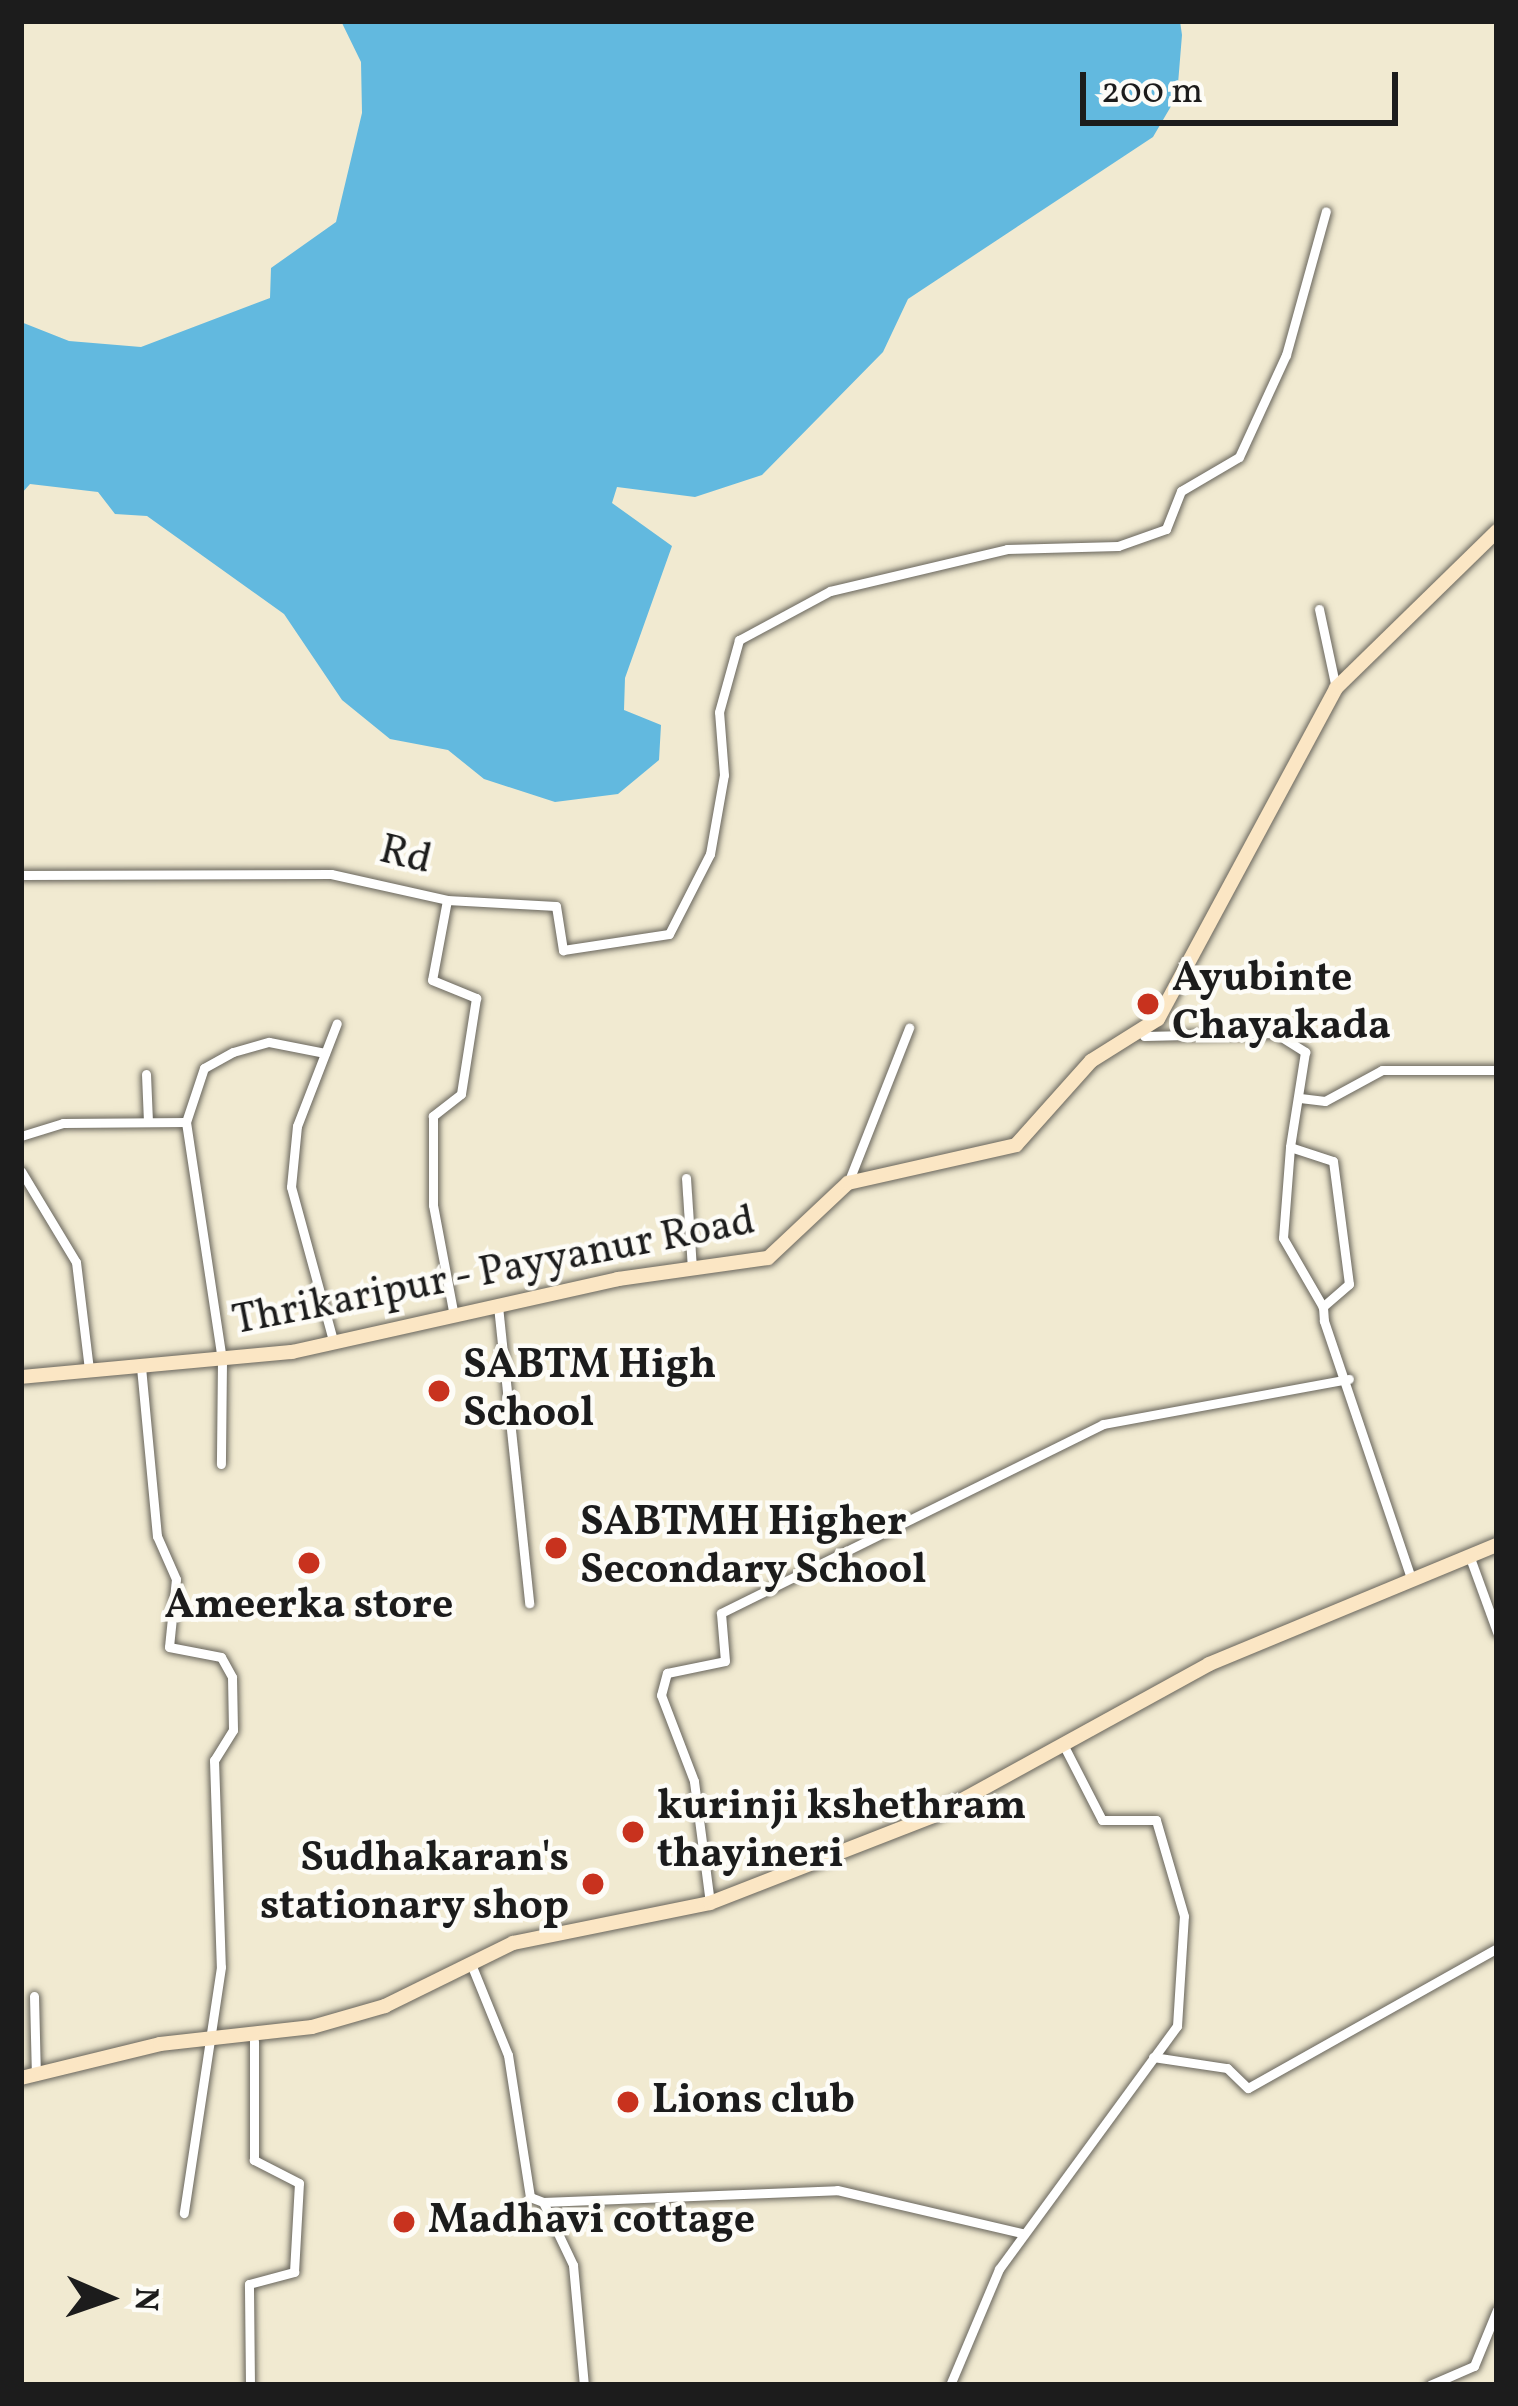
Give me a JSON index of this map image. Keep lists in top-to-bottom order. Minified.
{"streets":{"main road":["Thrikaripur - Payyanur Road"],"street":["Rd"]},"crossings":[["Rd","Thrikaripur - Payyanur Road"]],"places":["Ayubinte Chayakada","SABTM High School","SABTMH Higher Secondary School","Ameerka store","kurinji kshethram thayineri","Sudhakaran's stationary shop","Lions club","Madhavi cottage"],"scale_bar":"200 m","north":"right"}
